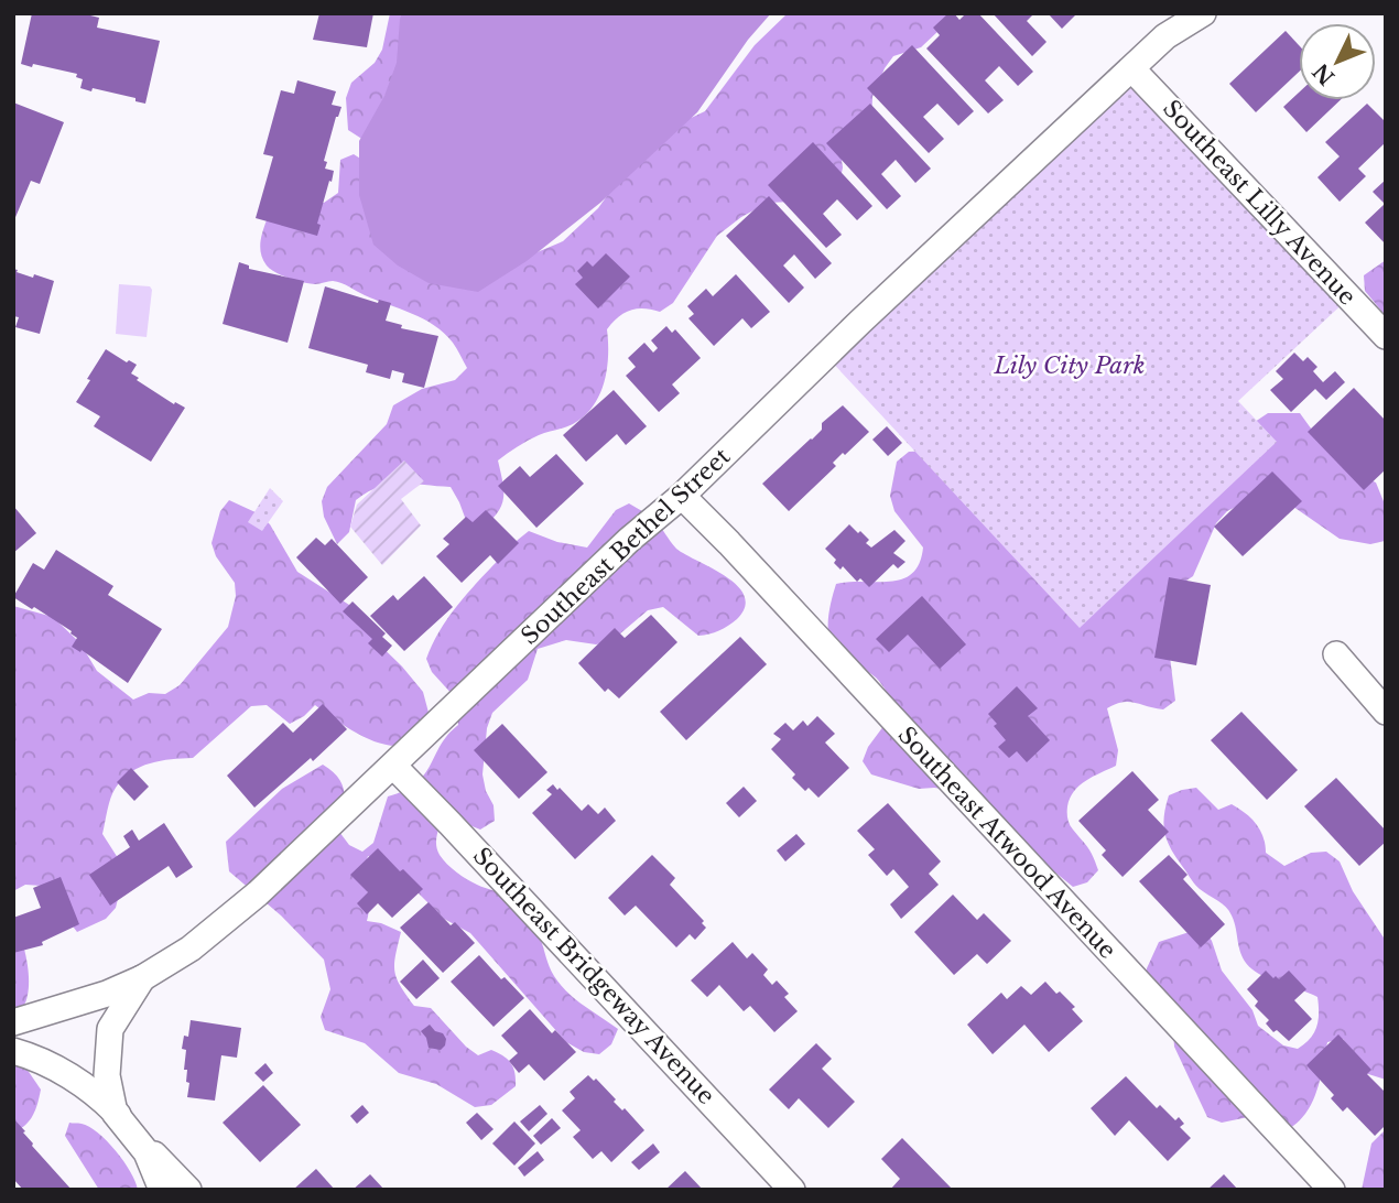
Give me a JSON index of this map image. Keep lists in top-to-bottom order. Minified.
{"streets":{"street":["Southeast Lilly Avenue","Southeast Bethel Street","Southeast Atwood Avenue","Southeast Bridgeway Avenue"]},"crossings":[["Southeast Lilly Avenue","Southeast Bethel Street"],["Southeast Bethel Street","Southeast Atwood Avenue"],["Southeast Bethel Street","Southeast Bridgeway Avenue"]],"parks":["Lily City Park"],"north":"bottom left"}
